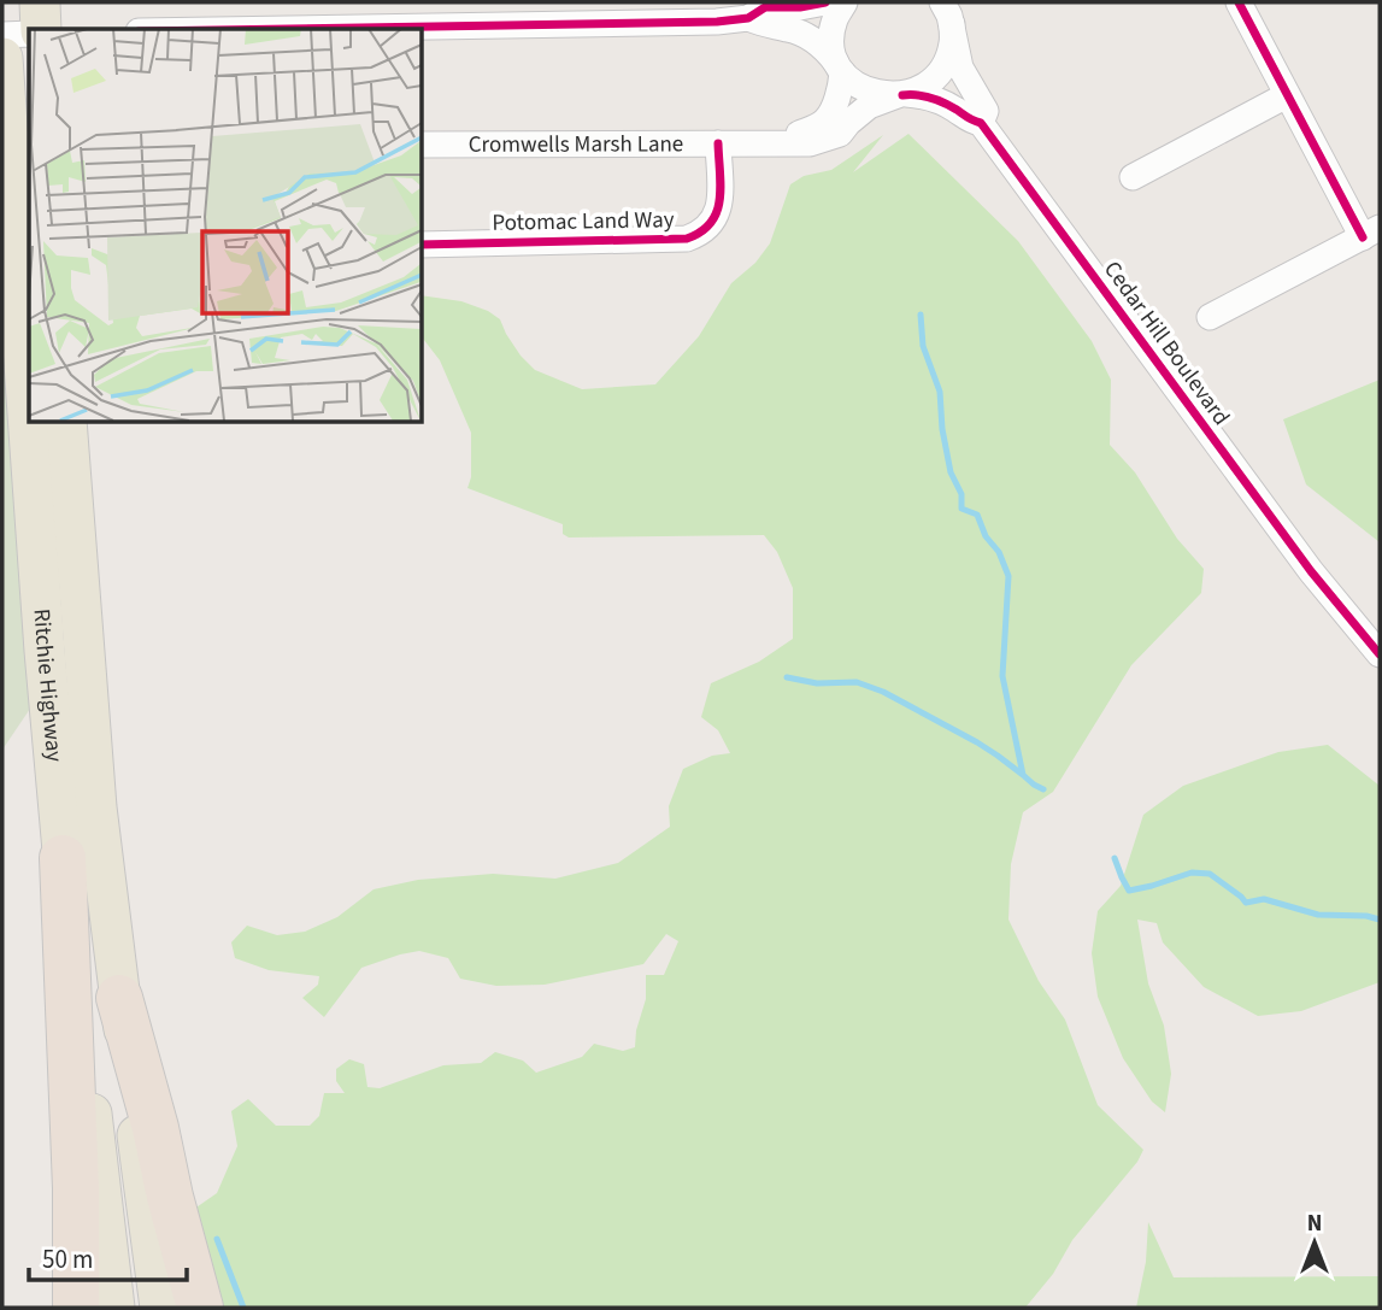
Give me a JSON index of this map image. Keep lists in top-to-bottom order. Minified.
{"streets":{"main road":["Ritchie Highway"],"street":["Cromwells Marsh Lane","Potomac Land Way","Cedar Hill Boulevard"]},"crossings":[["Cromwells Marsh Lane","Potomac Land Way"],["Cromwells Marsh Lane","Cedar Hill Boulevard"]],"scale_bar":"50 m","north":"top"}
